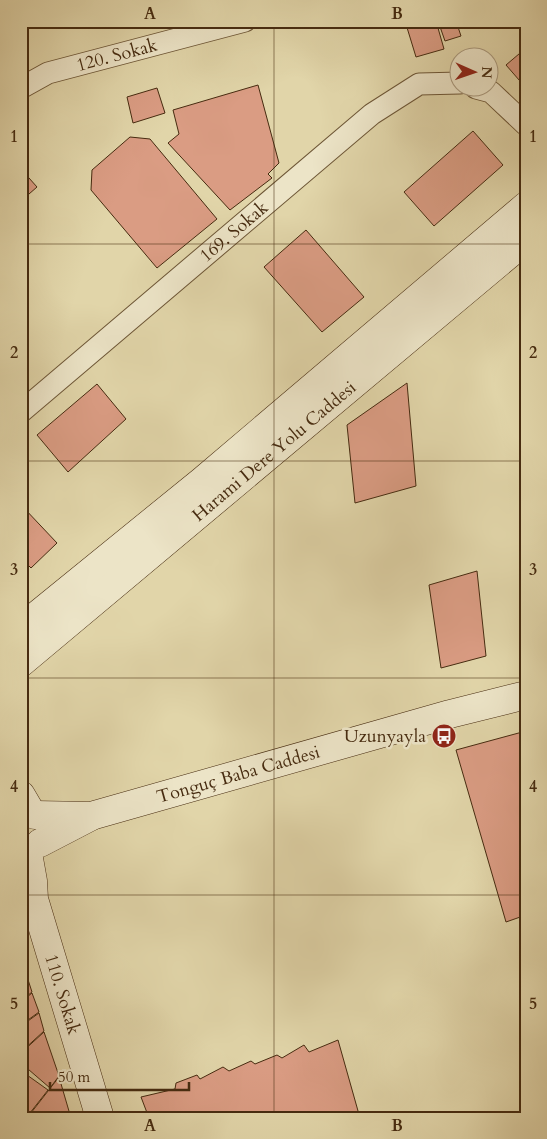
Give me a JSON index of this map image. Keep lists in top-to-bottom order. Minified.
{"streets":{"street":["120. Sokak","169. Sokak","Harami Dere Yolu Caddesi","Tonguç Baba Caddesi","110. Sokak"]},"places":{"bus stop":["Uzunyayla"]},"scale_bar":"50 m","north":"right","grid":{"columns":["A","B"],"rows":["1","2","3","4","5"]}}
